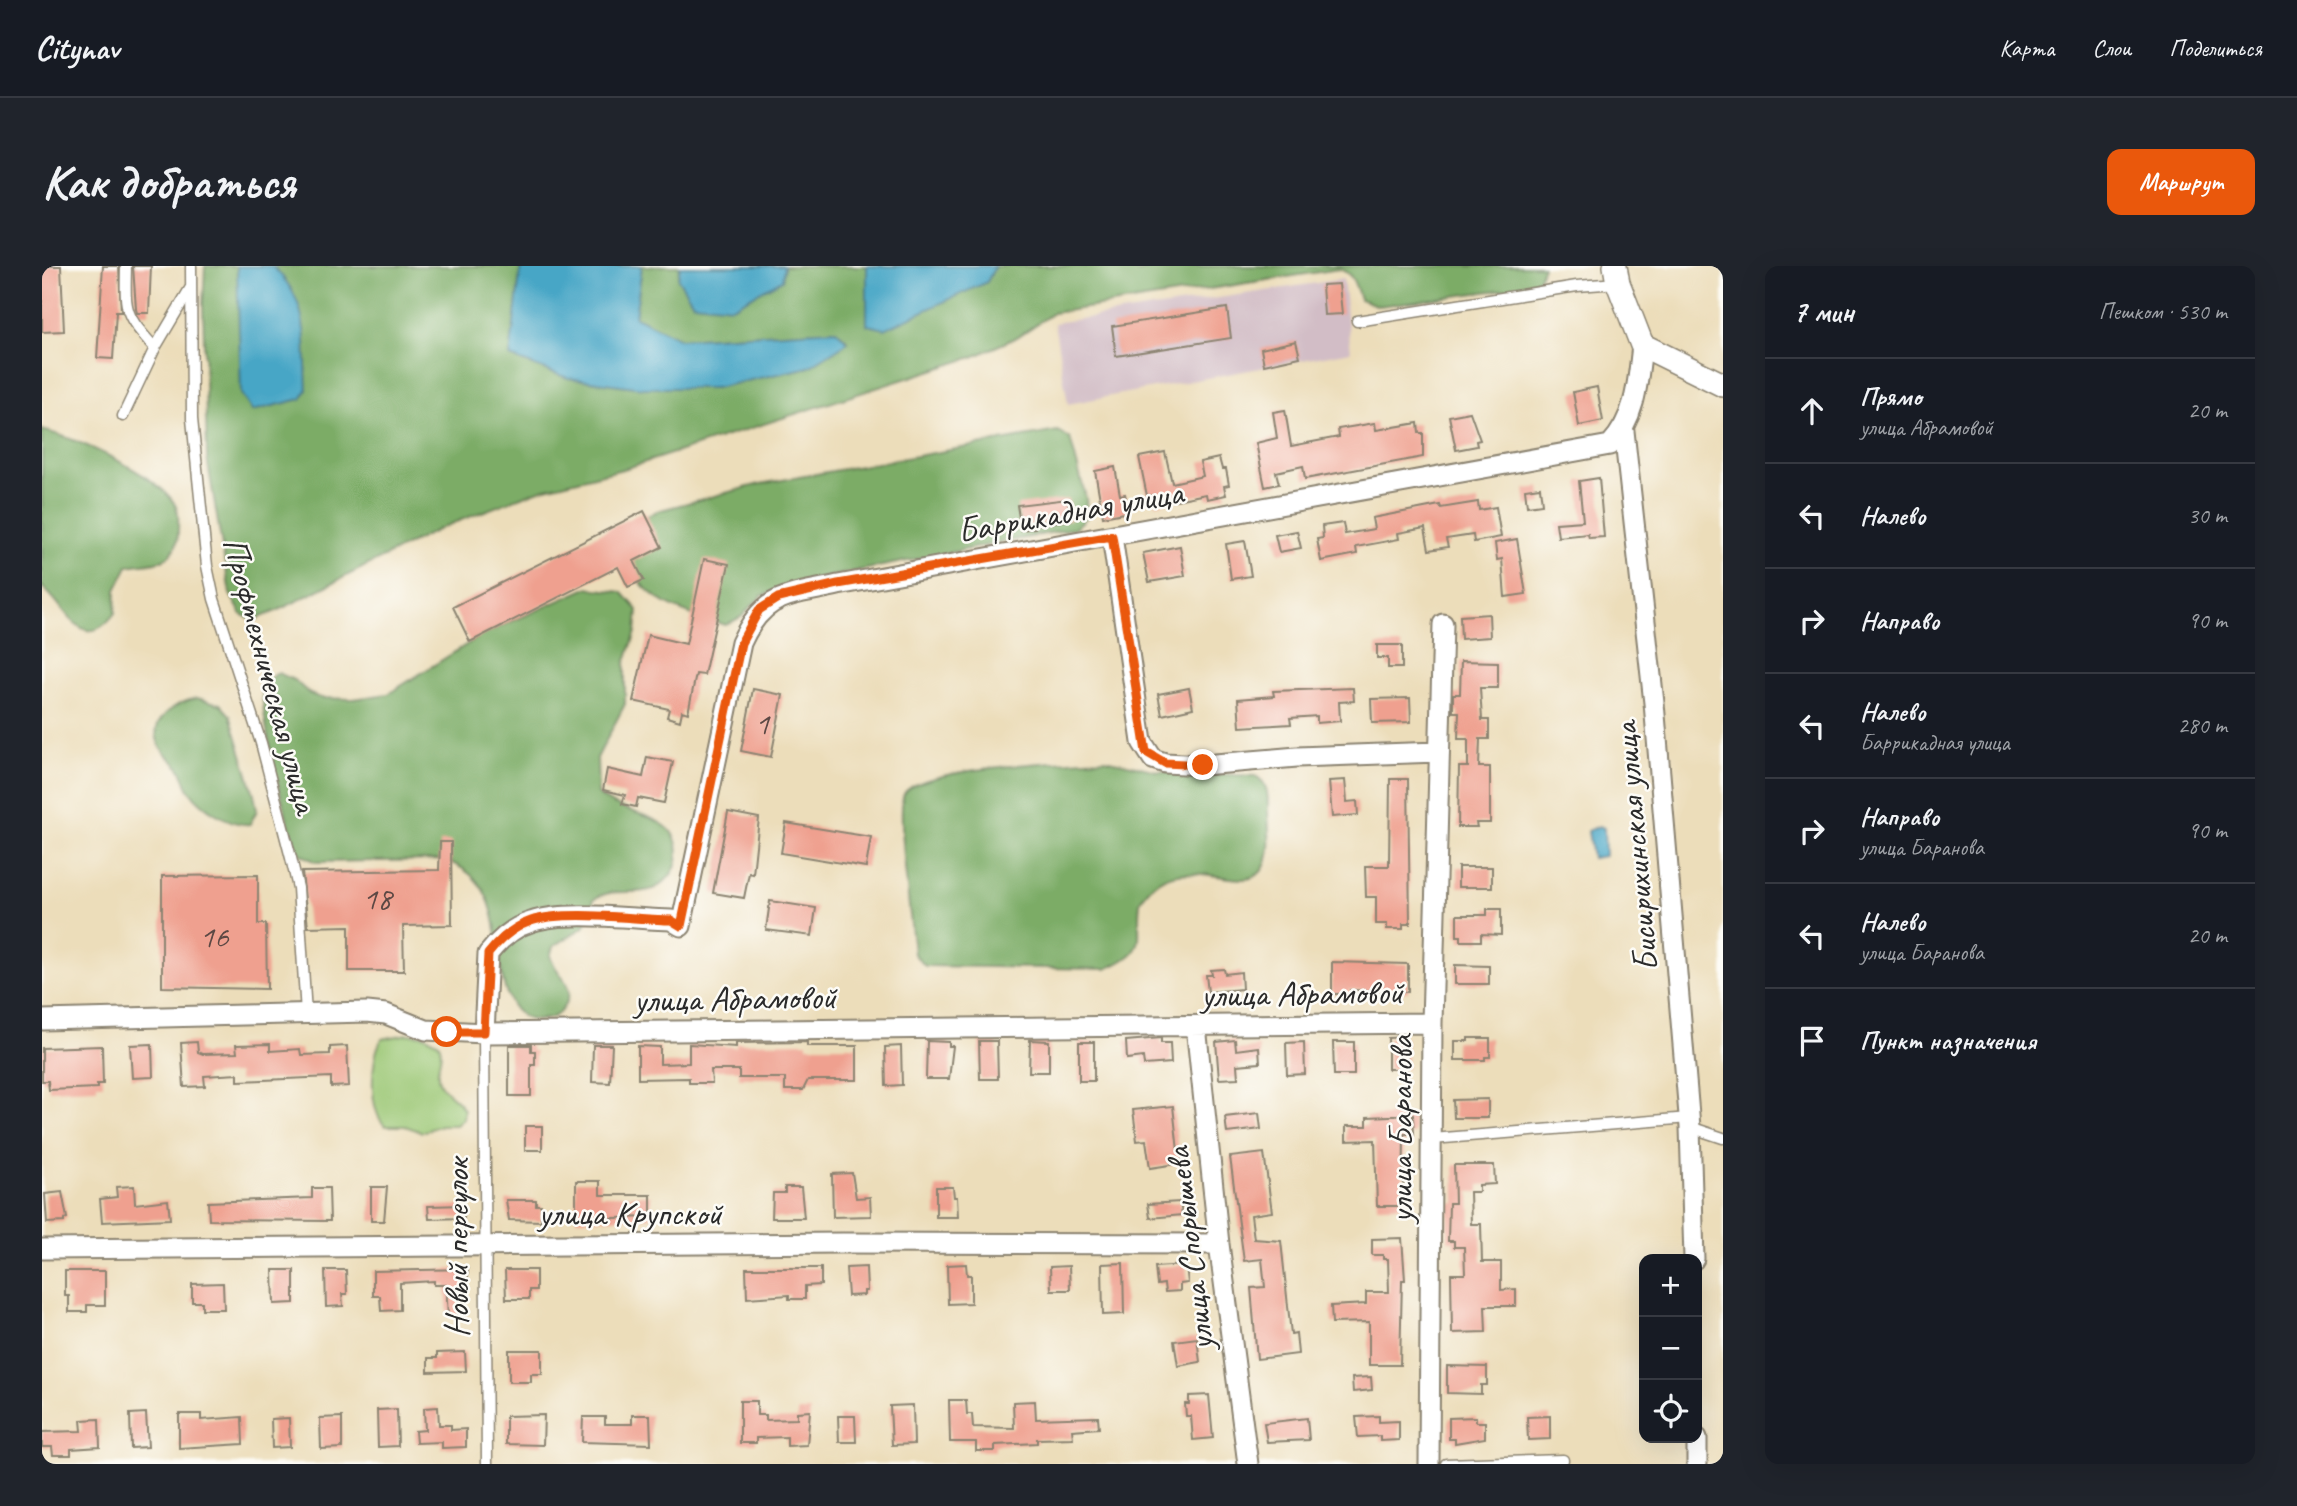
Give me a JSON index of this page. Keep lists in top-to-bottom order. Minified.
{"streets":{"street":["Баррикадная улица","Бисирихинская улица","улица Абрамовой","улица Баранова","улица Крупской","улица Спорышева"],"lane":["Профтехническая улица","Новый переулок"]},"crossings":[["Баррикадная улица","Бисирихинская улица"],["Баррикадная улица","улица Абрамовой"],["Баррикадная улица","Новый переулок"],["Профтехническая улица","улица Абрамовой"],["улица Абрамовой","улица Баранова"],["улица Абрамовой","Новый переулок"],["улица Абрамовой","улица Спорышева"],["улица Крупской","Новый переулок"],["улица Крупской","улица Спорышева"]],"house_numbers":["1","18","16"],"page":{"header":"Citynav","nav":["Карта","Слои","Поделиться"],"buttons":"Маршрут","title":"Как добраться","heading":["7 мин","Пешком · 530 m"],"list":[["Прямо","улица Абрамовой","20 m"],["Налево","30 m"],["Направо","90 m"],["Налево","Баррикадная улица","280 m"],["Направо","улица Баранова","90 m"],["Налево","улица Баранова","20 m"],"Пункт назначения"],"map_buttons":["+","−"]}}
